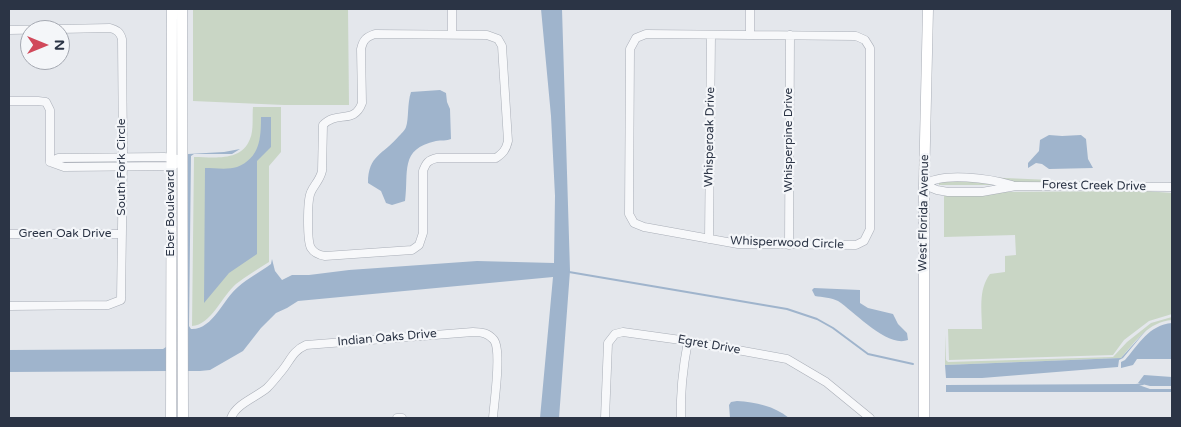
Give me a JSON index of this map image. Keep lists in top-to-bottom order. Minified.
{"streets":{"street":["Whisperoak Drive","Whisperpine Drive","South Fork Circle","Forest Creek Drive","Eber Boulevard","West Florida Avenue","Green Oak Drive","Whisperwood Circle","Indian Oaks Drive","Egret Drive"]},"crossings":[["Whisperoak Drive","Whisperwood Circle"],["Whisperpine Drive","Whisperwood Circle"],["South Fork Circle","Green Oak Drive"],["Forest Creek Drive","West Florida Avenue"]],"north":"right"}
